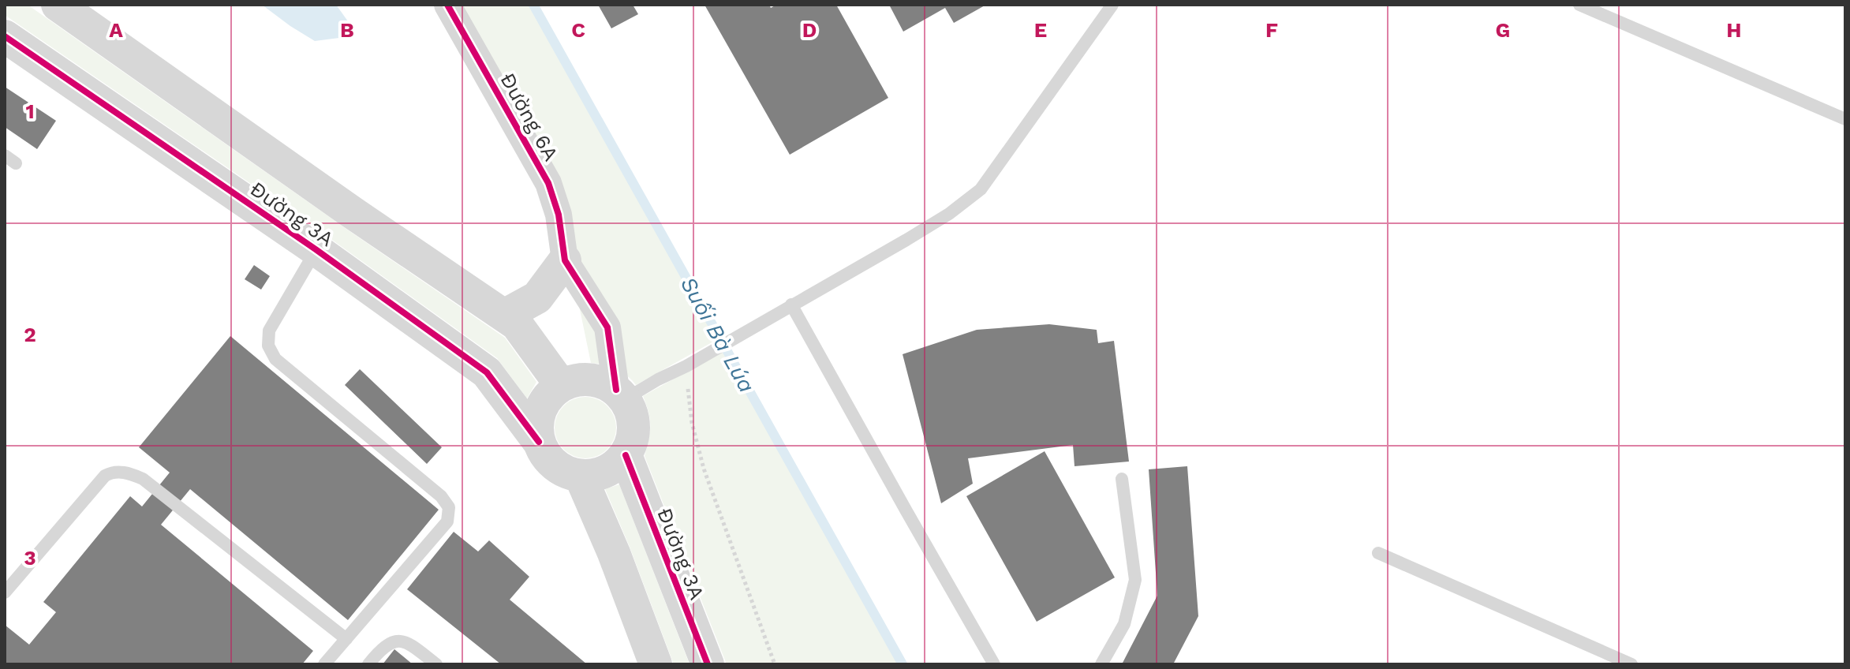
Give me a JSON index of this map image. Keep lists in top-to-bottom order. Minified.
{"streets":{"street":["Đường 6A","Đường 3A"]},"crossings":[["Đường 6A","Đường 3A"]],"water":["Suối Bà Lúa"],"grid":{"columns":["A","B","C","D","E","F","G","H"],"rows":["1","2","3"]}}
